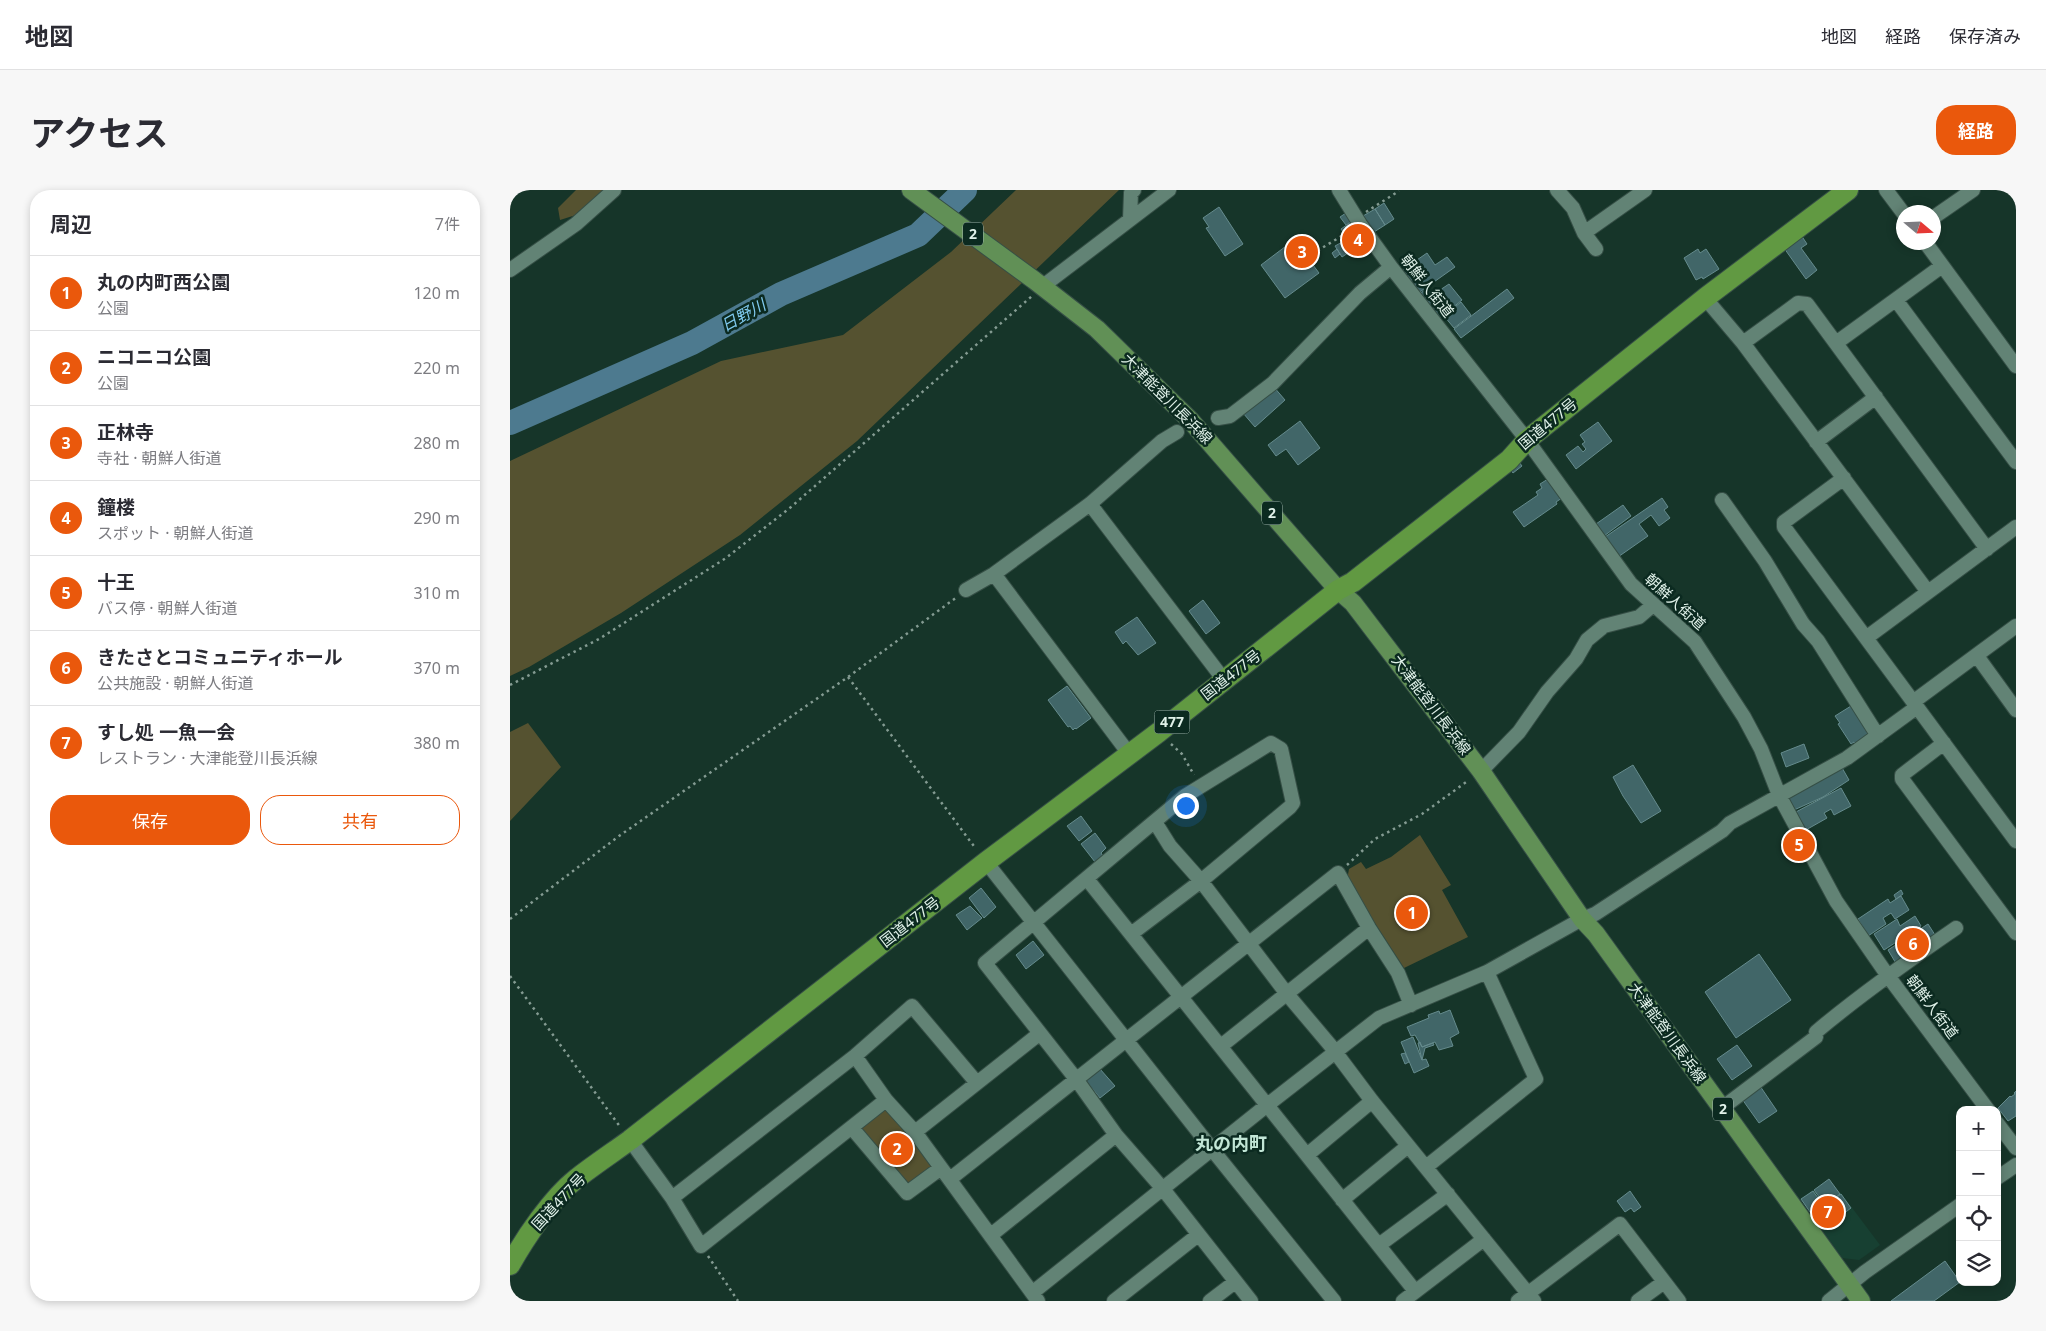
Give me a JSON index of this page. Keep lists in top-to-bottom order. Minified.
{"streets":{"highway":["国道477号","477"],"main road":["2","大津能登川長浜線"],"street":["朝鮮人街道"]},"crossings":[["朝鮮人街道","国道477号"],["大津能登川長浜線","国道477号"]],"districts":["丸の内町"],"water":["日野川"],"north":"right","page":{"header":"地図","nav":["地図","経路","保存済み"],"title":"アクセス","buttons":["経路",["保存","共有"]],"heading":["周辺","7件"],"pins":["4","3","5","1","6","2","7"],"list":[{"mark":"1","name":"丸の内町西公園","note":"公園","value":"120 m"},{"mark":"2","name":"ニコニコ公園","note":"公園","value":"220 m"},{"mark":"3","name":"正林寺","note":"寺社 · 朝鮮人街道","value":"280 m"},{"mark":"4","name":"鐘楼","note":"スポット · 朝鮮人街道","value":"290 m"},{"mark":"5","name":"十王","note":"バス停 · 朝鮮人街道","value":"310 m"},{"mark":"6","name":"きたさとコミュニティホール","note":"公共施設 · 朝鮮人街道","value":"370 m"},{"mark":"7","name":"すし処 一魚一会","note":"レストラン · 大津能登川長浜線","value":"380 m"}],"map_buttons":["+","−"]}}
